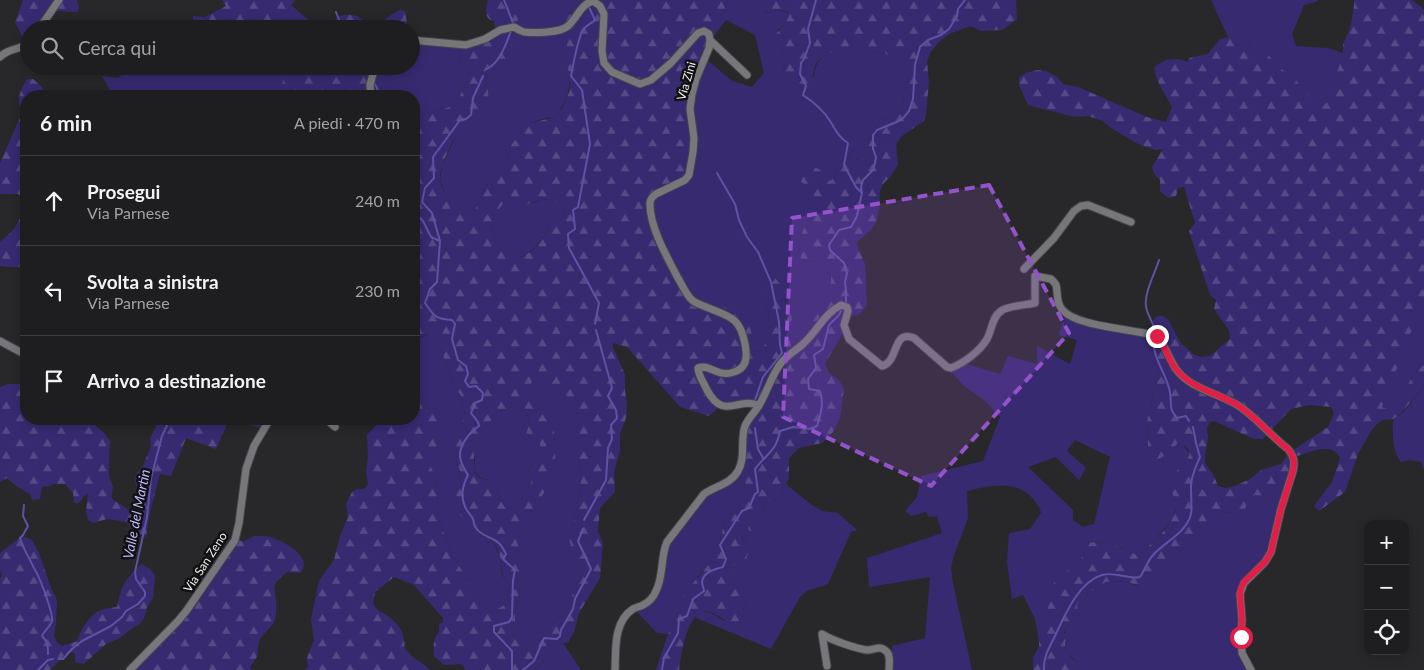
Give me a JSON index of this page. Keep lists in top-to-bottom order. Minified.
{"streets":{"street":["Via Zini","Via San Zeno"]},"water":["Valle del Martin"],"page":{"search":"Cerca qui","heading":["6 min","A piedi · 470 m"],"list":[["Prosegui","Via Parnese","240 m"],["Svolta a sinistra","Via Parnese","230 m"],"Arrivo a destinazione"],"map_buttons":["+","−"]}}
